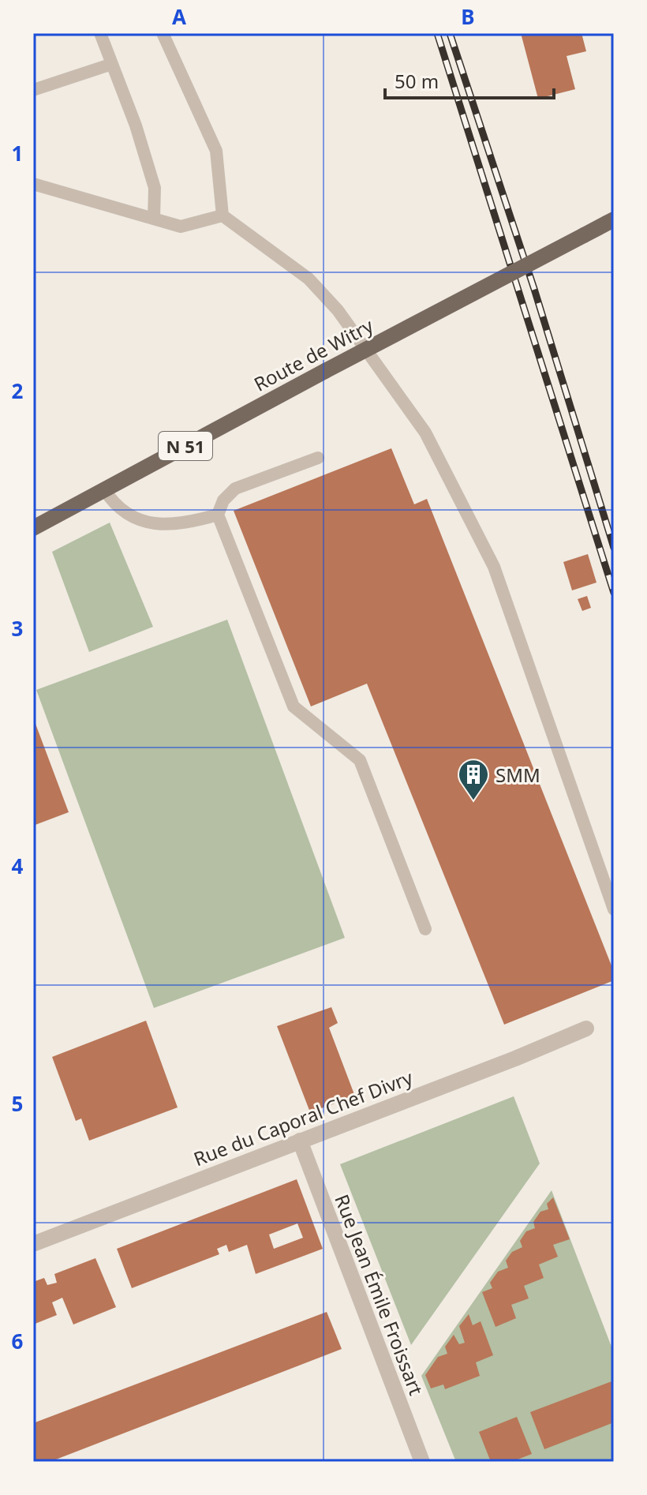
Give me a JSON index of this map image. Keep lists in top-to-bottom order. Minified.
{"streets":{"main road":["Route de Witry","N 51"],"street":["Rue du Caporal Chef Divry","Rue Jean Émile Froissart"]},"crossings":[["Rue du Caporal Chef Divry","Rue Jean Émile Froissart"]],"places":{"building":["SMM"]},"scale_bar":"50 m","grid":{"columns":["A","B"],"rows":["1","2","3","4","5","6"]}}
